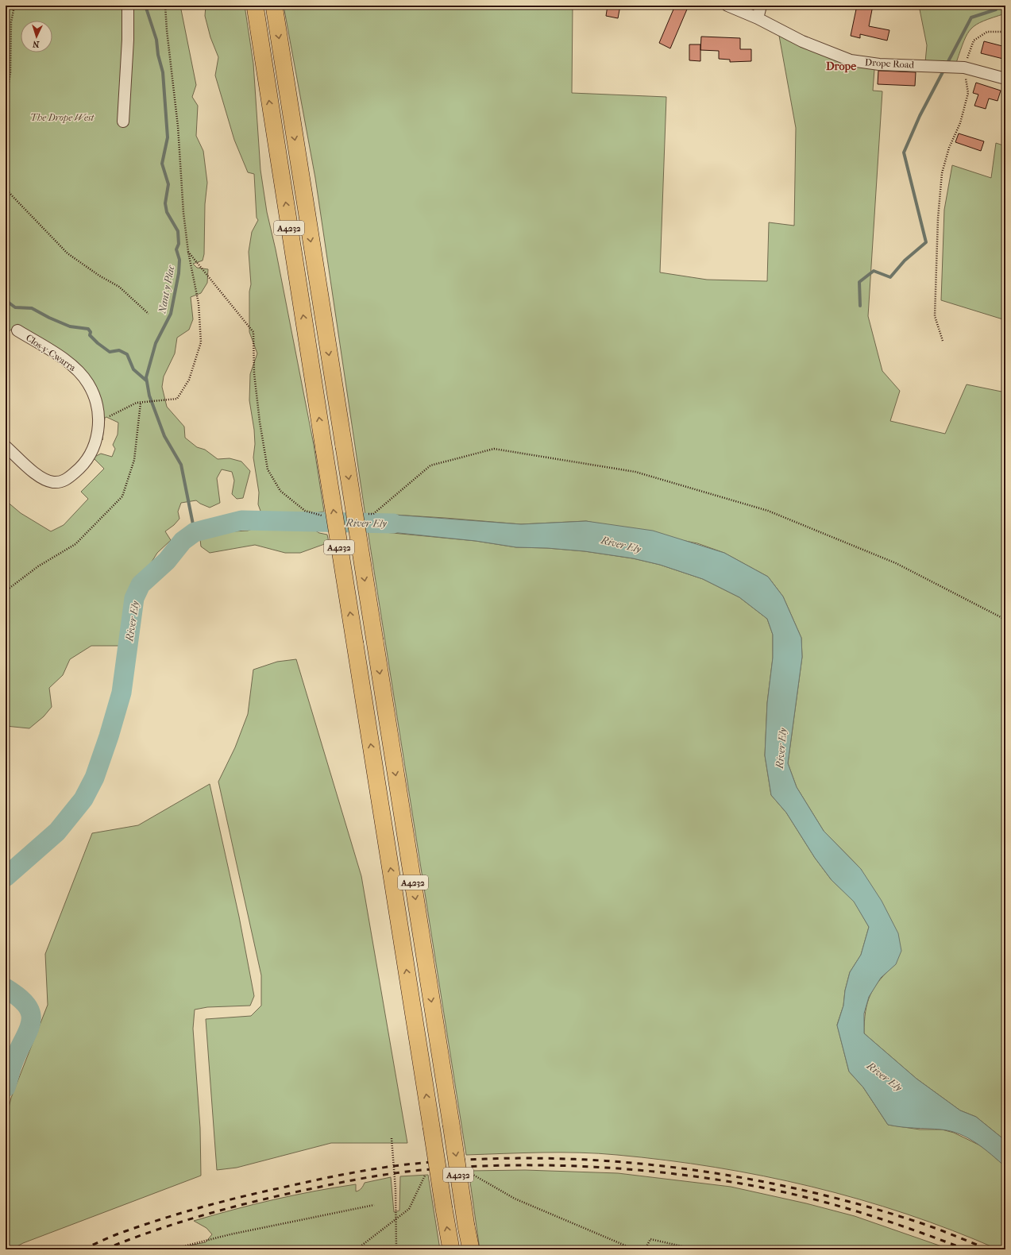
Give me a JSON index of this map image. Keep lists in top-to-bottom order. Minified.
{"streets":{"highway":["A4232"],"street":["Drope Road","Clos-y-Cwarra"]},"districts":["Drope"],"water":["Nant y Plac","River Ely"],"parks":["The Drope West"],"north":"bottom"}
